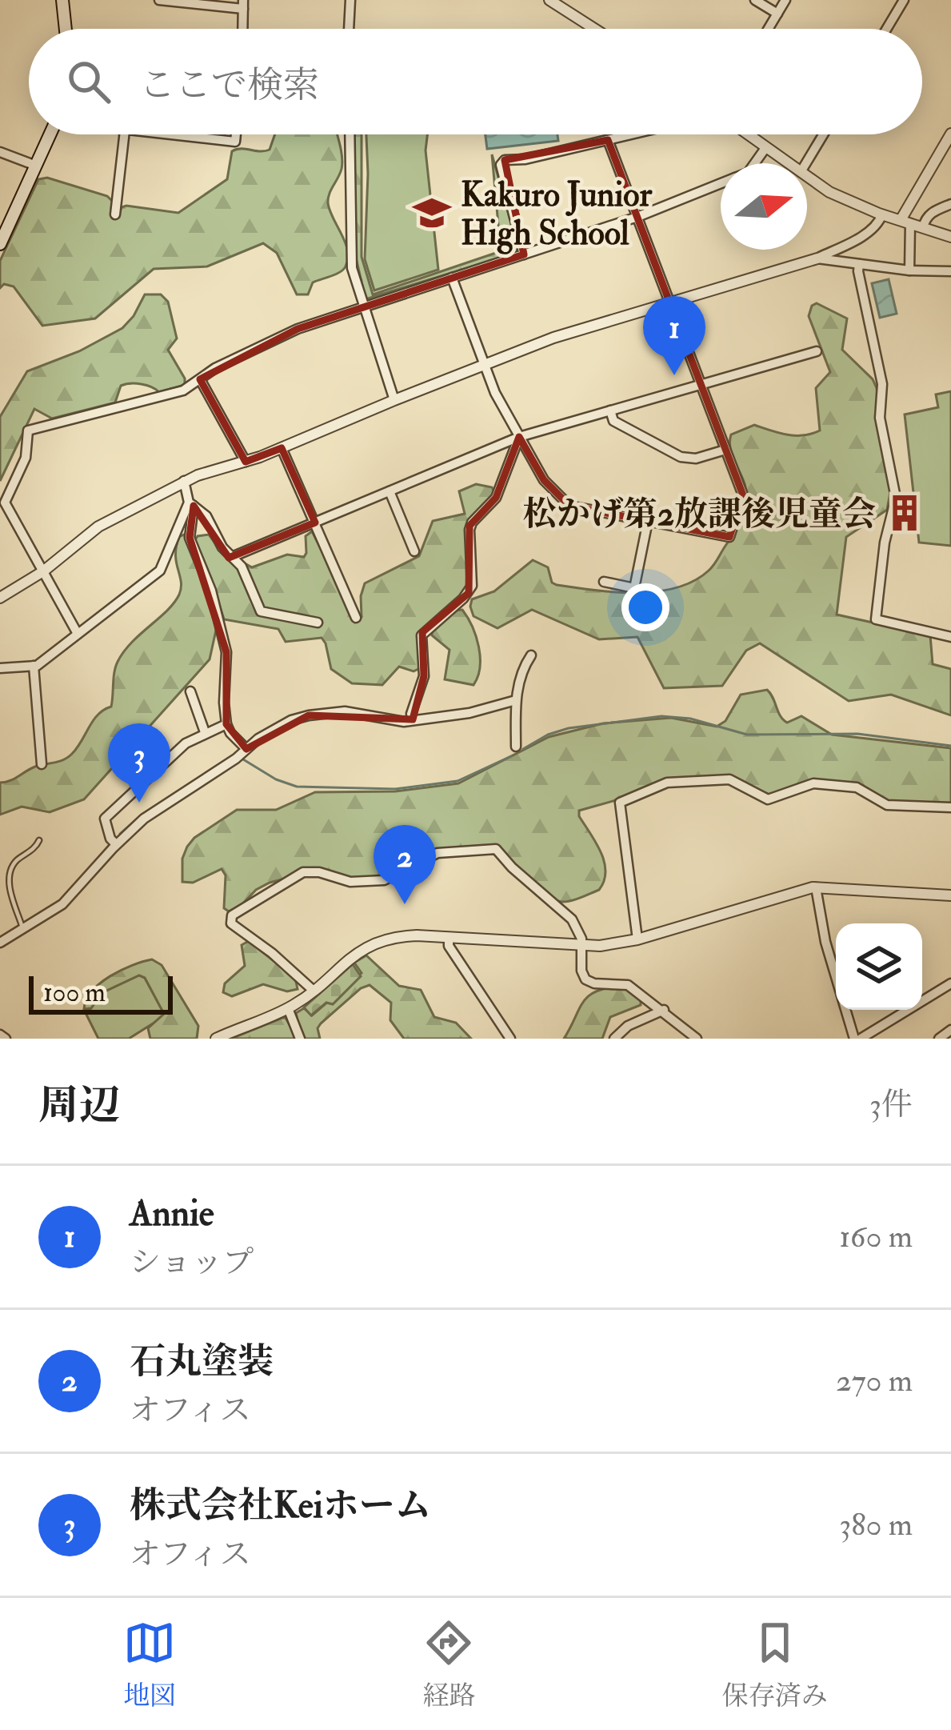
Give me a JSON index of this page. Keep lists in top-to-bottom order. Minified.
{"places":{"school or university":["Kakuro Junior High School"],"building":["松かげ第2放課後児童会"]},"scale_bar":"100 m","north":"right","page":{"search":"ここで検索","pins":["1","3","2"],"scale":"100 m","heading":["周辺","3件"],"list":[{"mark":"1","name":"Annie","note":"ショップ","value":"160 m"},{"mark":"2","name":"石丸塗装","note":"オフィス","value":"270 m"},{"mark":"3","name":"株式会社Keiホーム","note":"オフィス","value":"380 m"}],"nav":["地図","経路","保存済み"]}}
